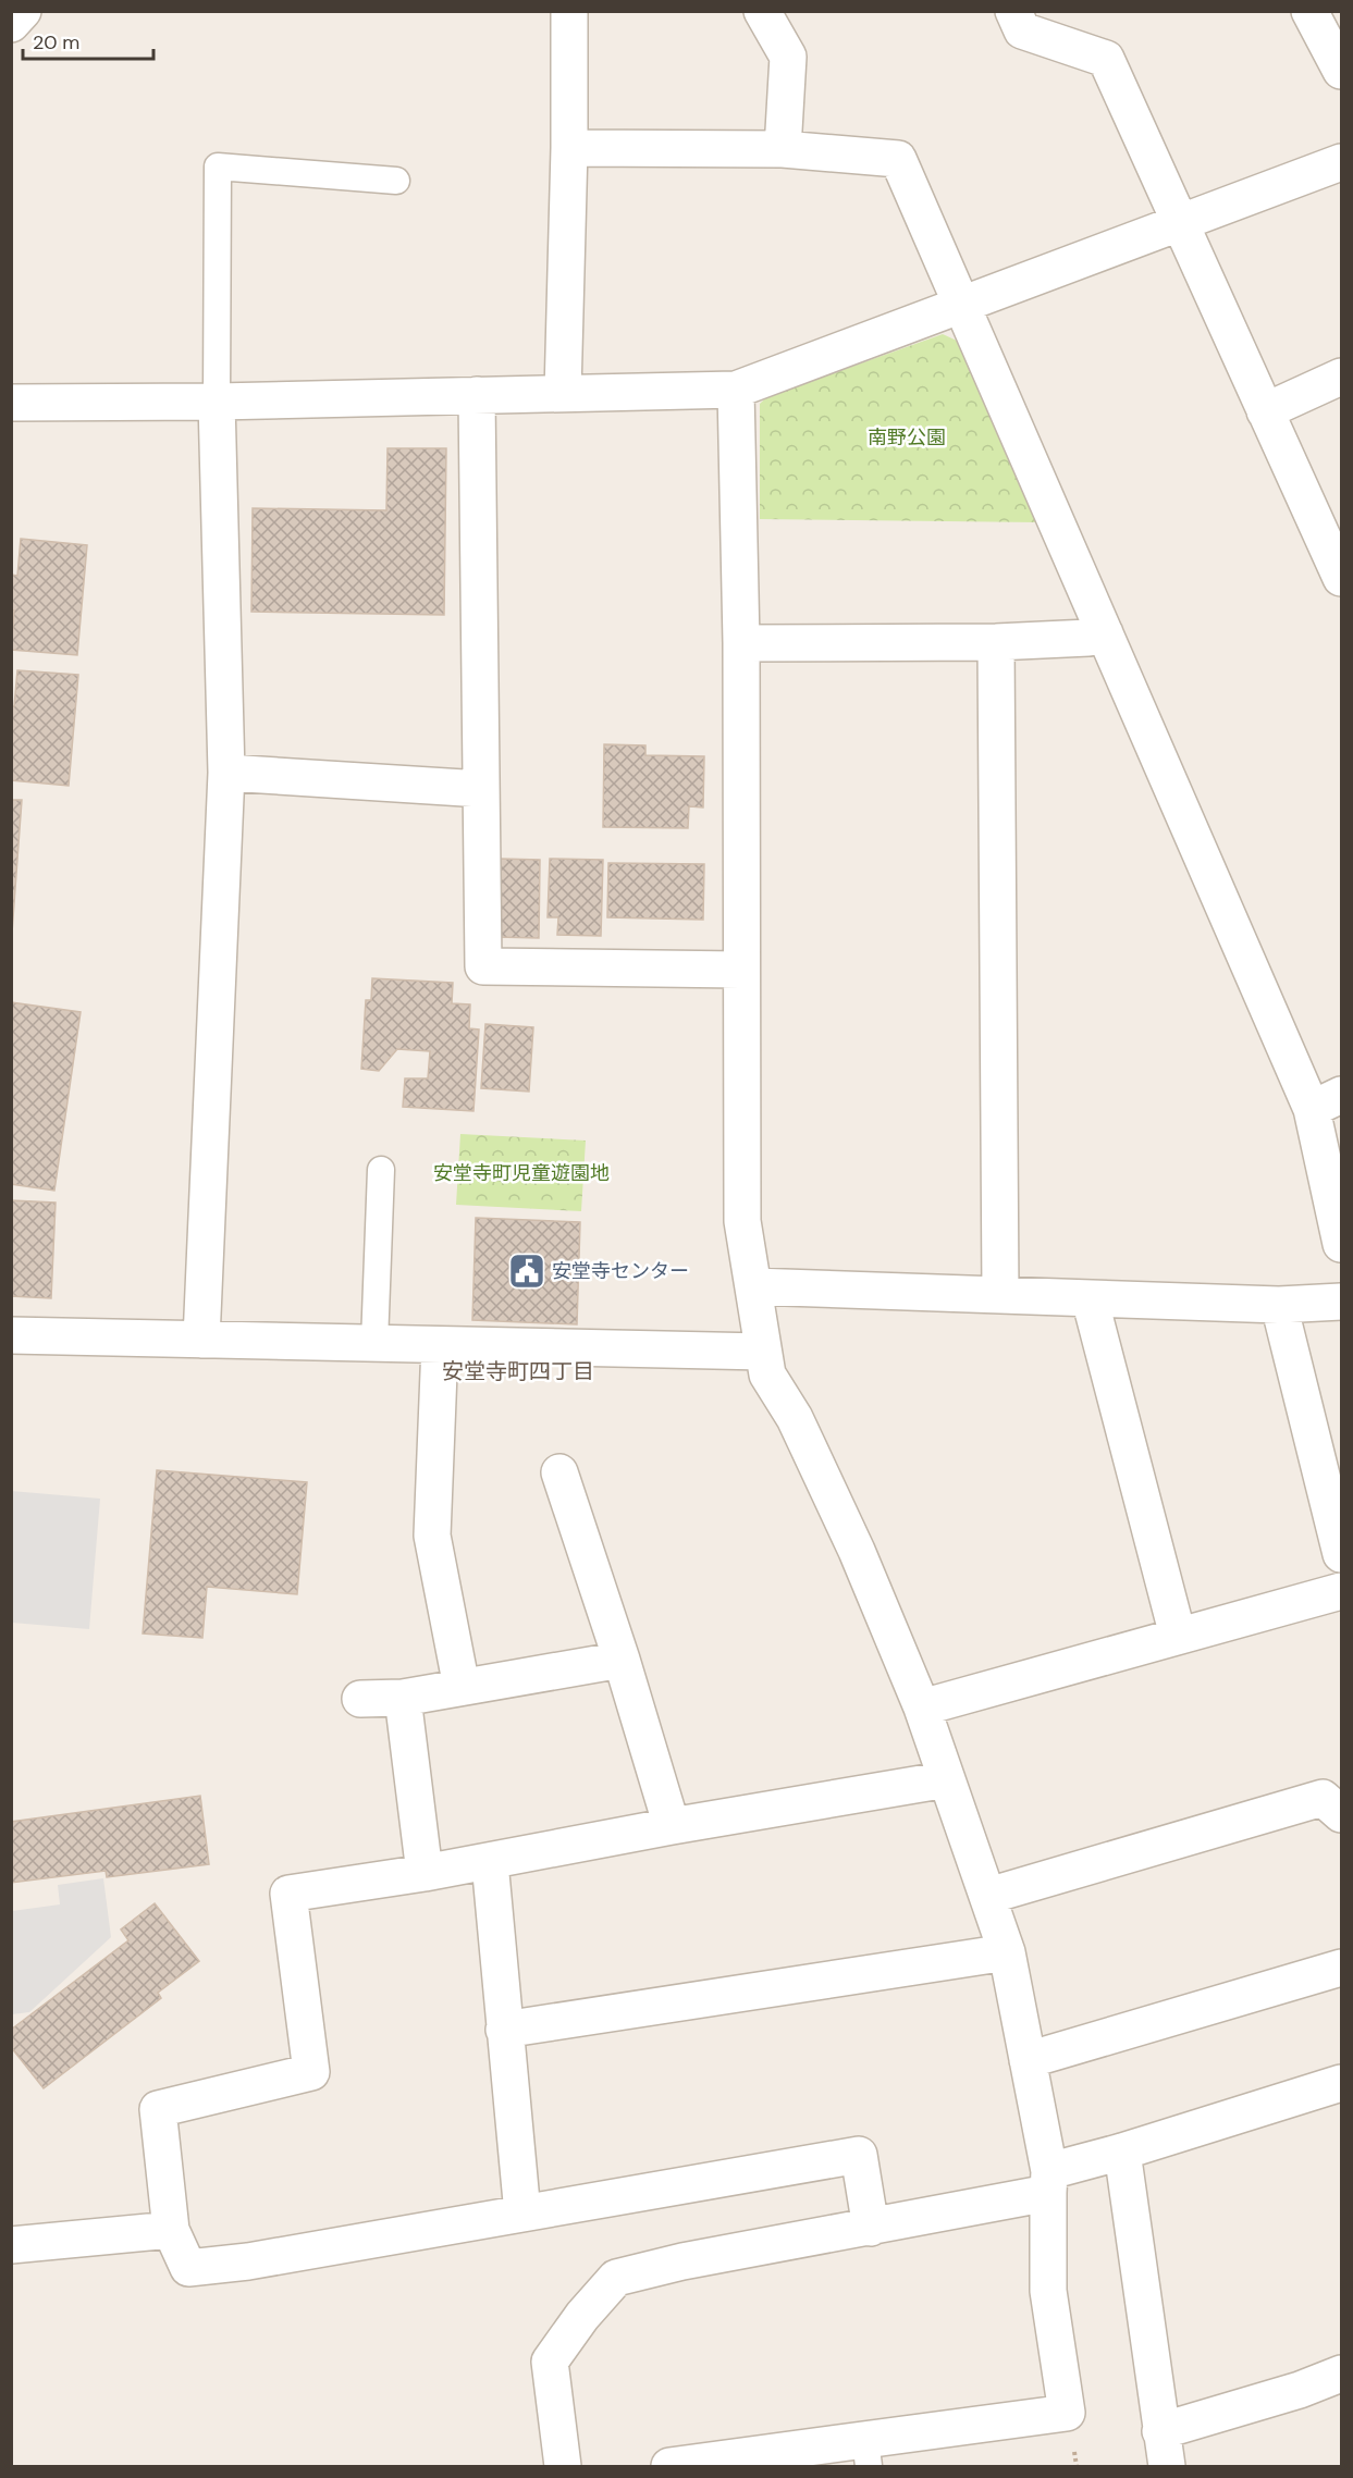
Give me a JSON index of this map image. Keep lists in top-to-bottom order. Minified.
{"districts":["安堂寺町四丁目"],"parks":["南野公園","安堂寺町児童遊園地"],"places":{"public building":["安堂寺センター"]},"scale_bar":"20 m"}
